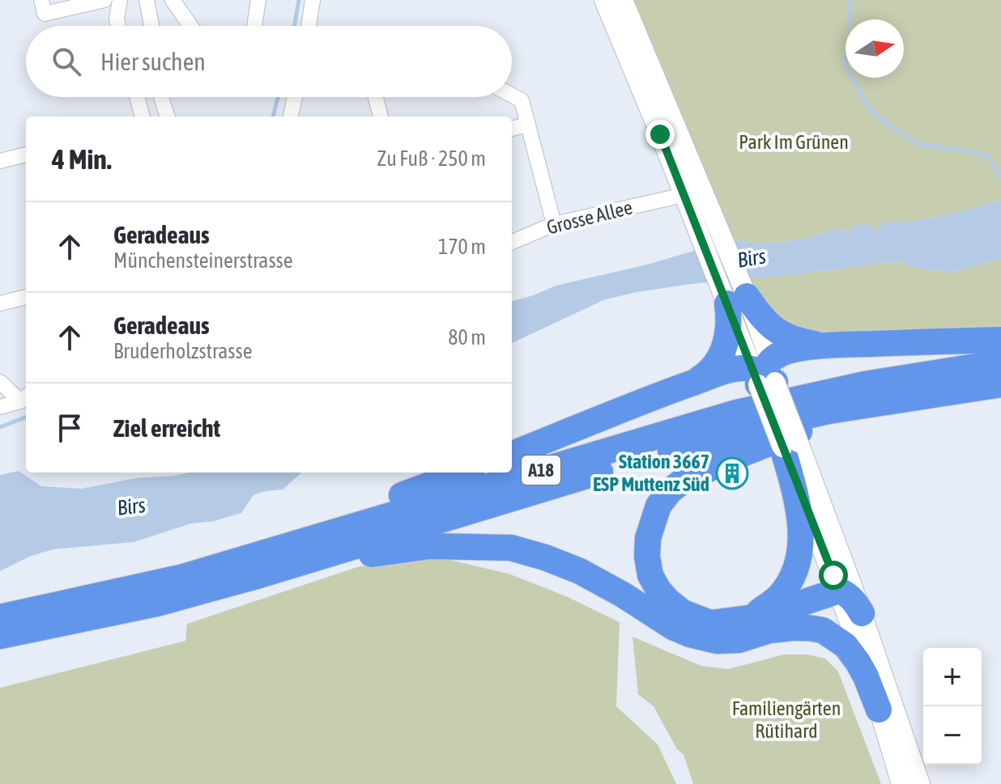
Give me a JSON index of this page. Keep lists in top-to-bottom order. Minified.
{"streets":{"highway":["A18"],"street":["Grosse Allee"]},"water":["Birs"],"parks":["Park Im Grünen","Familiengärten Rütihard"],"places":{"building":["Station 3667 ESP Muttenz Süd"]},"north":"right","page":{"search":"Hier suchen","heading":["4 Min.","Zu Fuß · 250 m"],"list":[["Geradeaus","Münchensteinerstrasse","170 m"],["Geradeaus","Bruderholzstrasse","80 m"],"Ziel erreicht"],"map_buttons":["+","−"]}}
